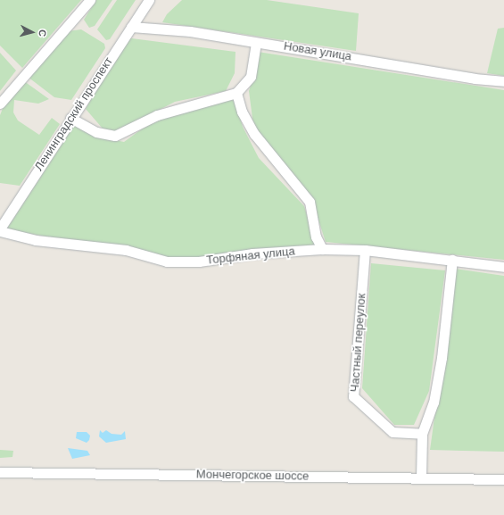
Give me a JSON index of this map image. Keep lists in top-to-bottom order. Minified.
{"streets":{"street":["Новая улица","Ленинградский проспект","Торфяная улица","Частный переулок","Мончегорское шоссе"]},"crossings":[["Новая улица","Ленинградский проспект"],["Ленинградский проспект","Торфяная улица"],["Торфяная улица","Частный переулок"]],"north":"right"}
